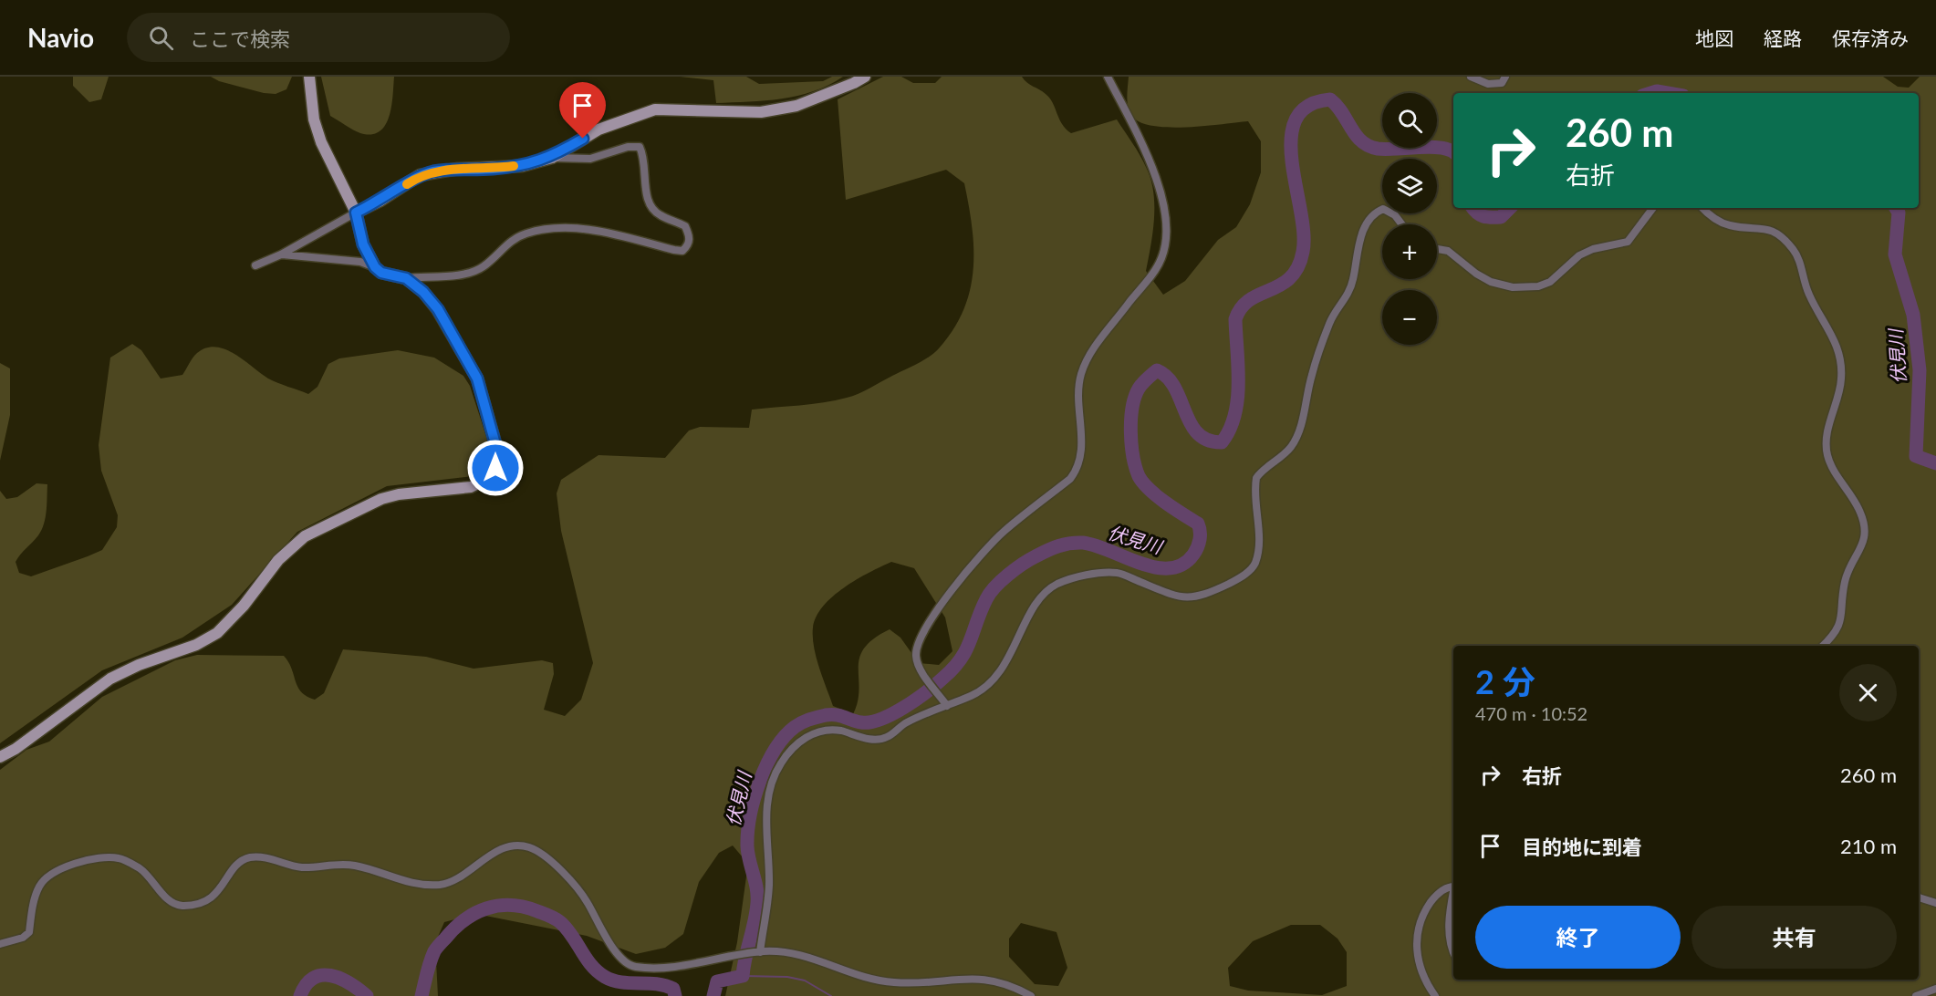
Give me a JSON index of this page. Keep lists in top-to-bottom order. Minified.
{"water":["伏見川"],"page":{"header":"Navio","search":"ここで検索","nav":["地図","経路","保存済み"],"map_buttons":["+","−"],"turn":["260 m","右折"],"heading":["2 分","470 m · 10:52"],"list":[{"name":"右折","value":"260 m"},{"name":"目的地に到着","value":"210 m"}],"buttons":["終了","共有"]}}
